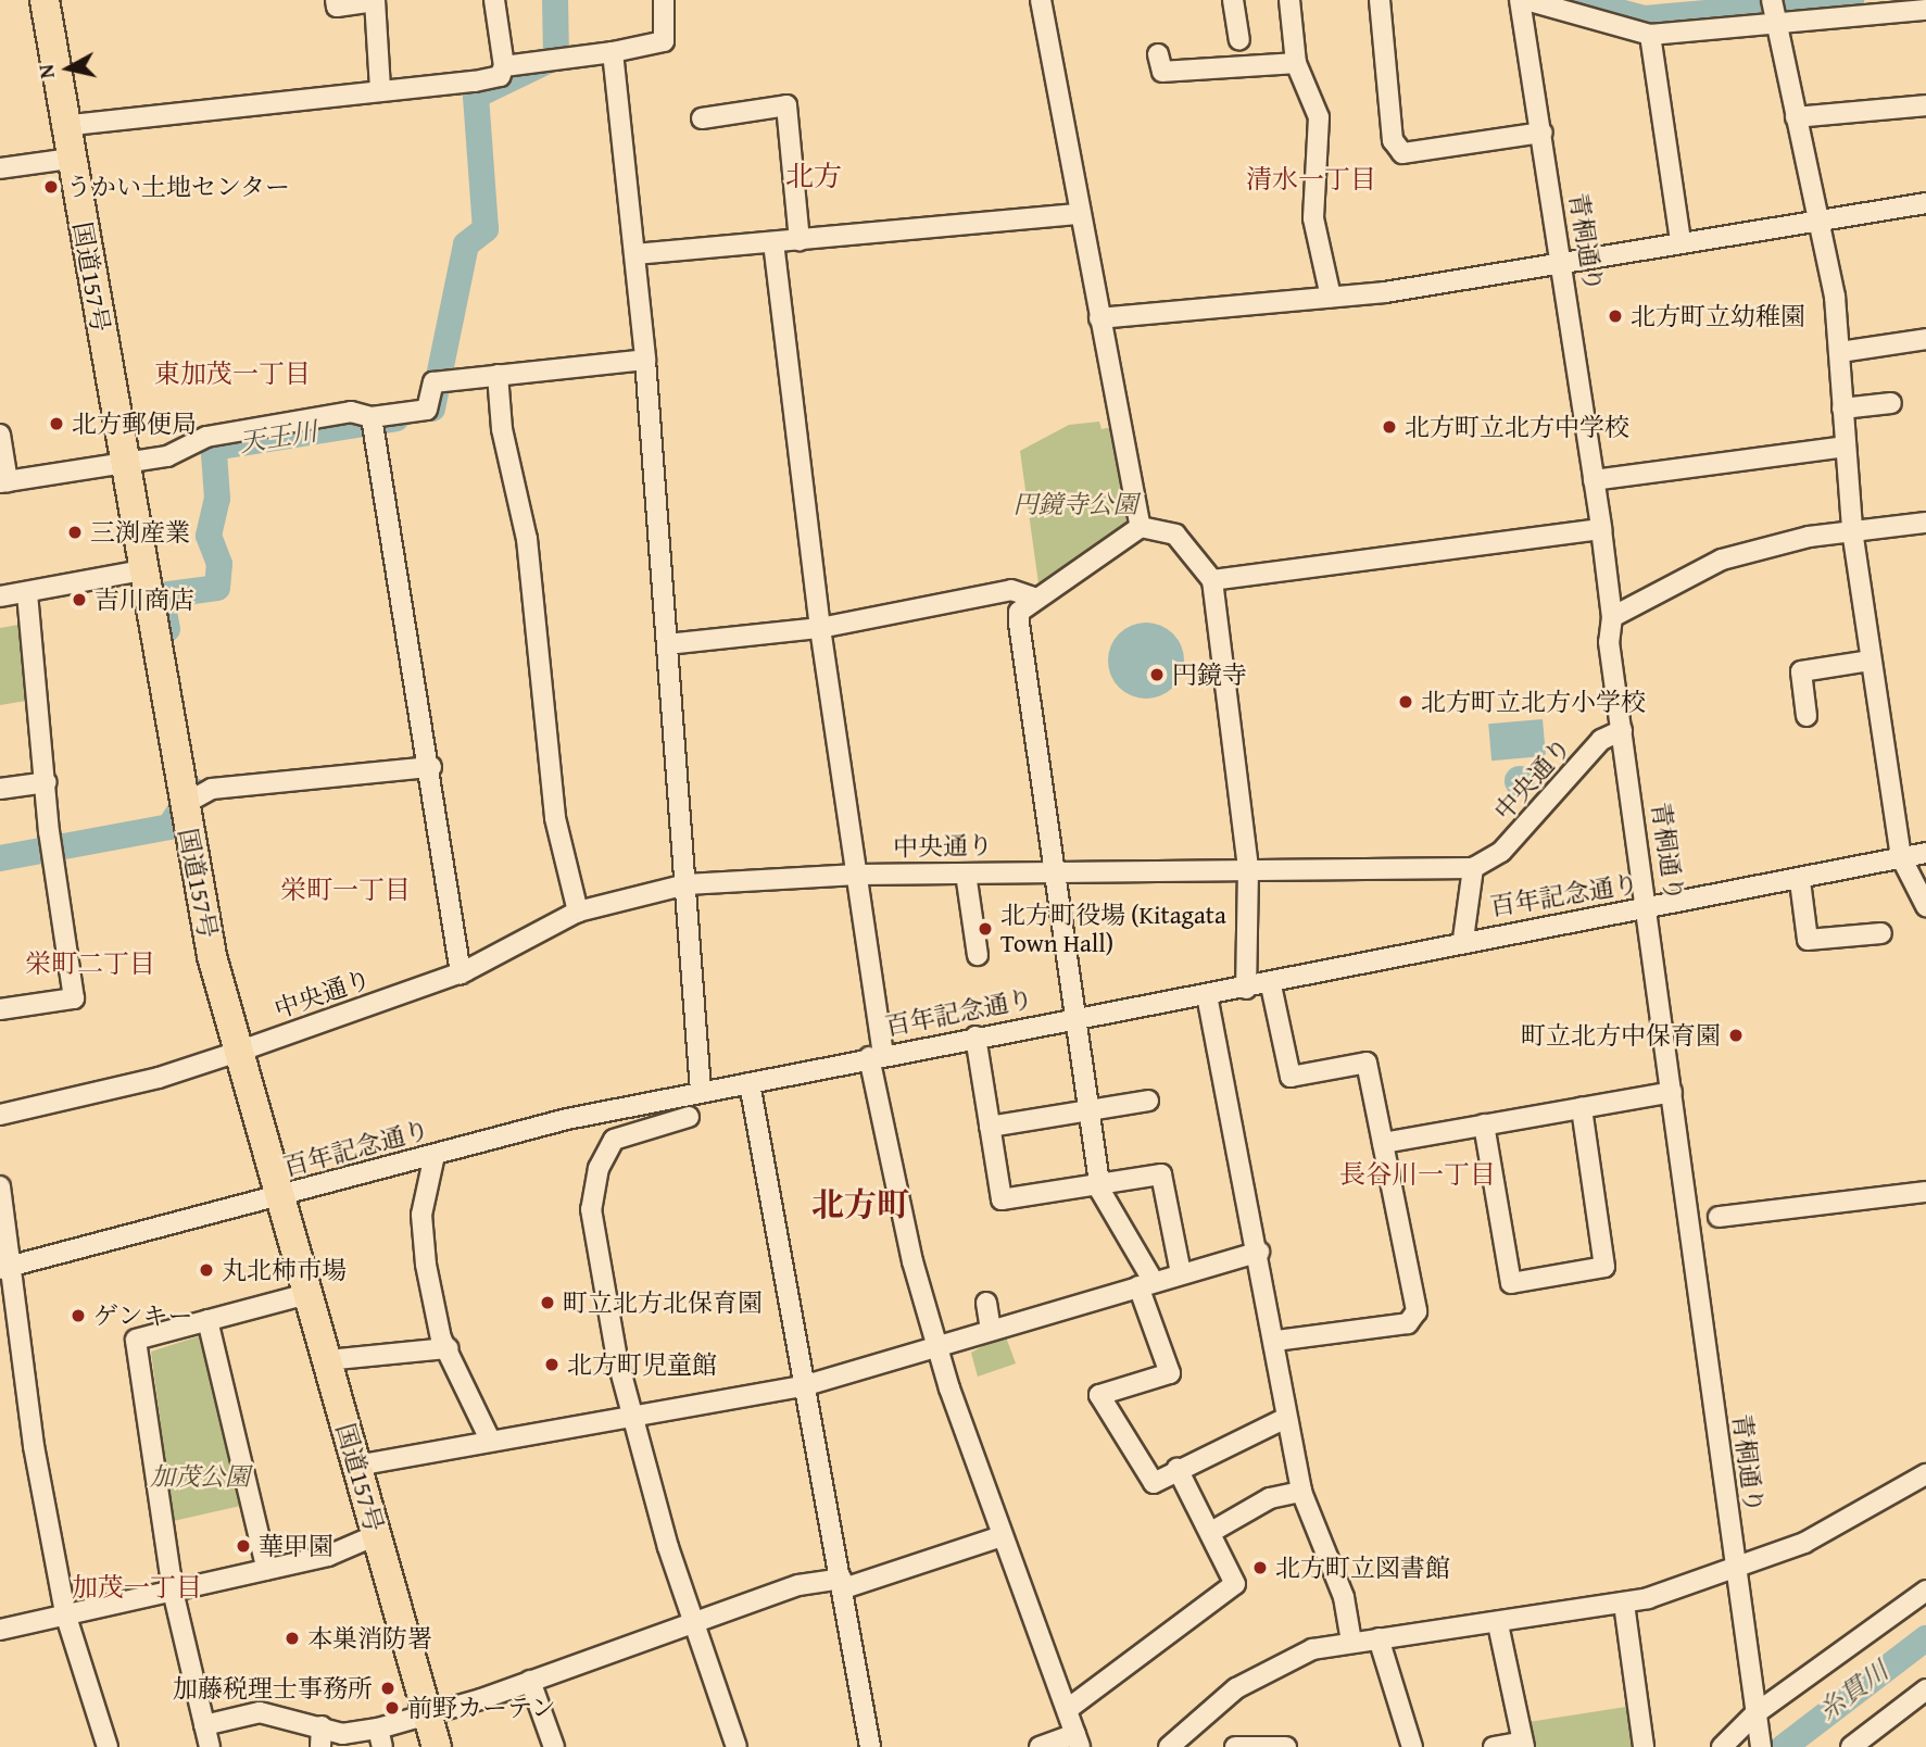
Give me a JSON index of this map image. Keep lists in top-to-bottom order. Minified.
{"streets":{"highway":["国道157号"],"street":["青桐通り","中央通り","百年記念通り"]},"crossings":[["青桐通り","中央通り"],["青桐通り","百年記念通り"],["国道157号","中央通り"],["国道157号","百年記念通り"]],"districts":["北方","清水一丁目","東加茂一丁目","栄町一丁目","栄町二丁目","長谷川一丁目","北方町","加茂一丁目"],"water":["天王川","糸貫川"],"parks":["円鏡寺公園","加茂公園"],"places":["うかい土地センター","北方町立幼稚園","北方郵便局","北方町立北方中学校","三渕産業","吉川商店","円鏡寺","北方町立北方小学校","北方町役場 (Kitagata Town Hall)","町立北方中保育園","丸北柿市場","町立北方北保育園","ゲンキー","北方町児童館","華甲園","北方町立図書館","本巣消防署","加藤税理士事務所","前野カーテン"],"north":"left"}
